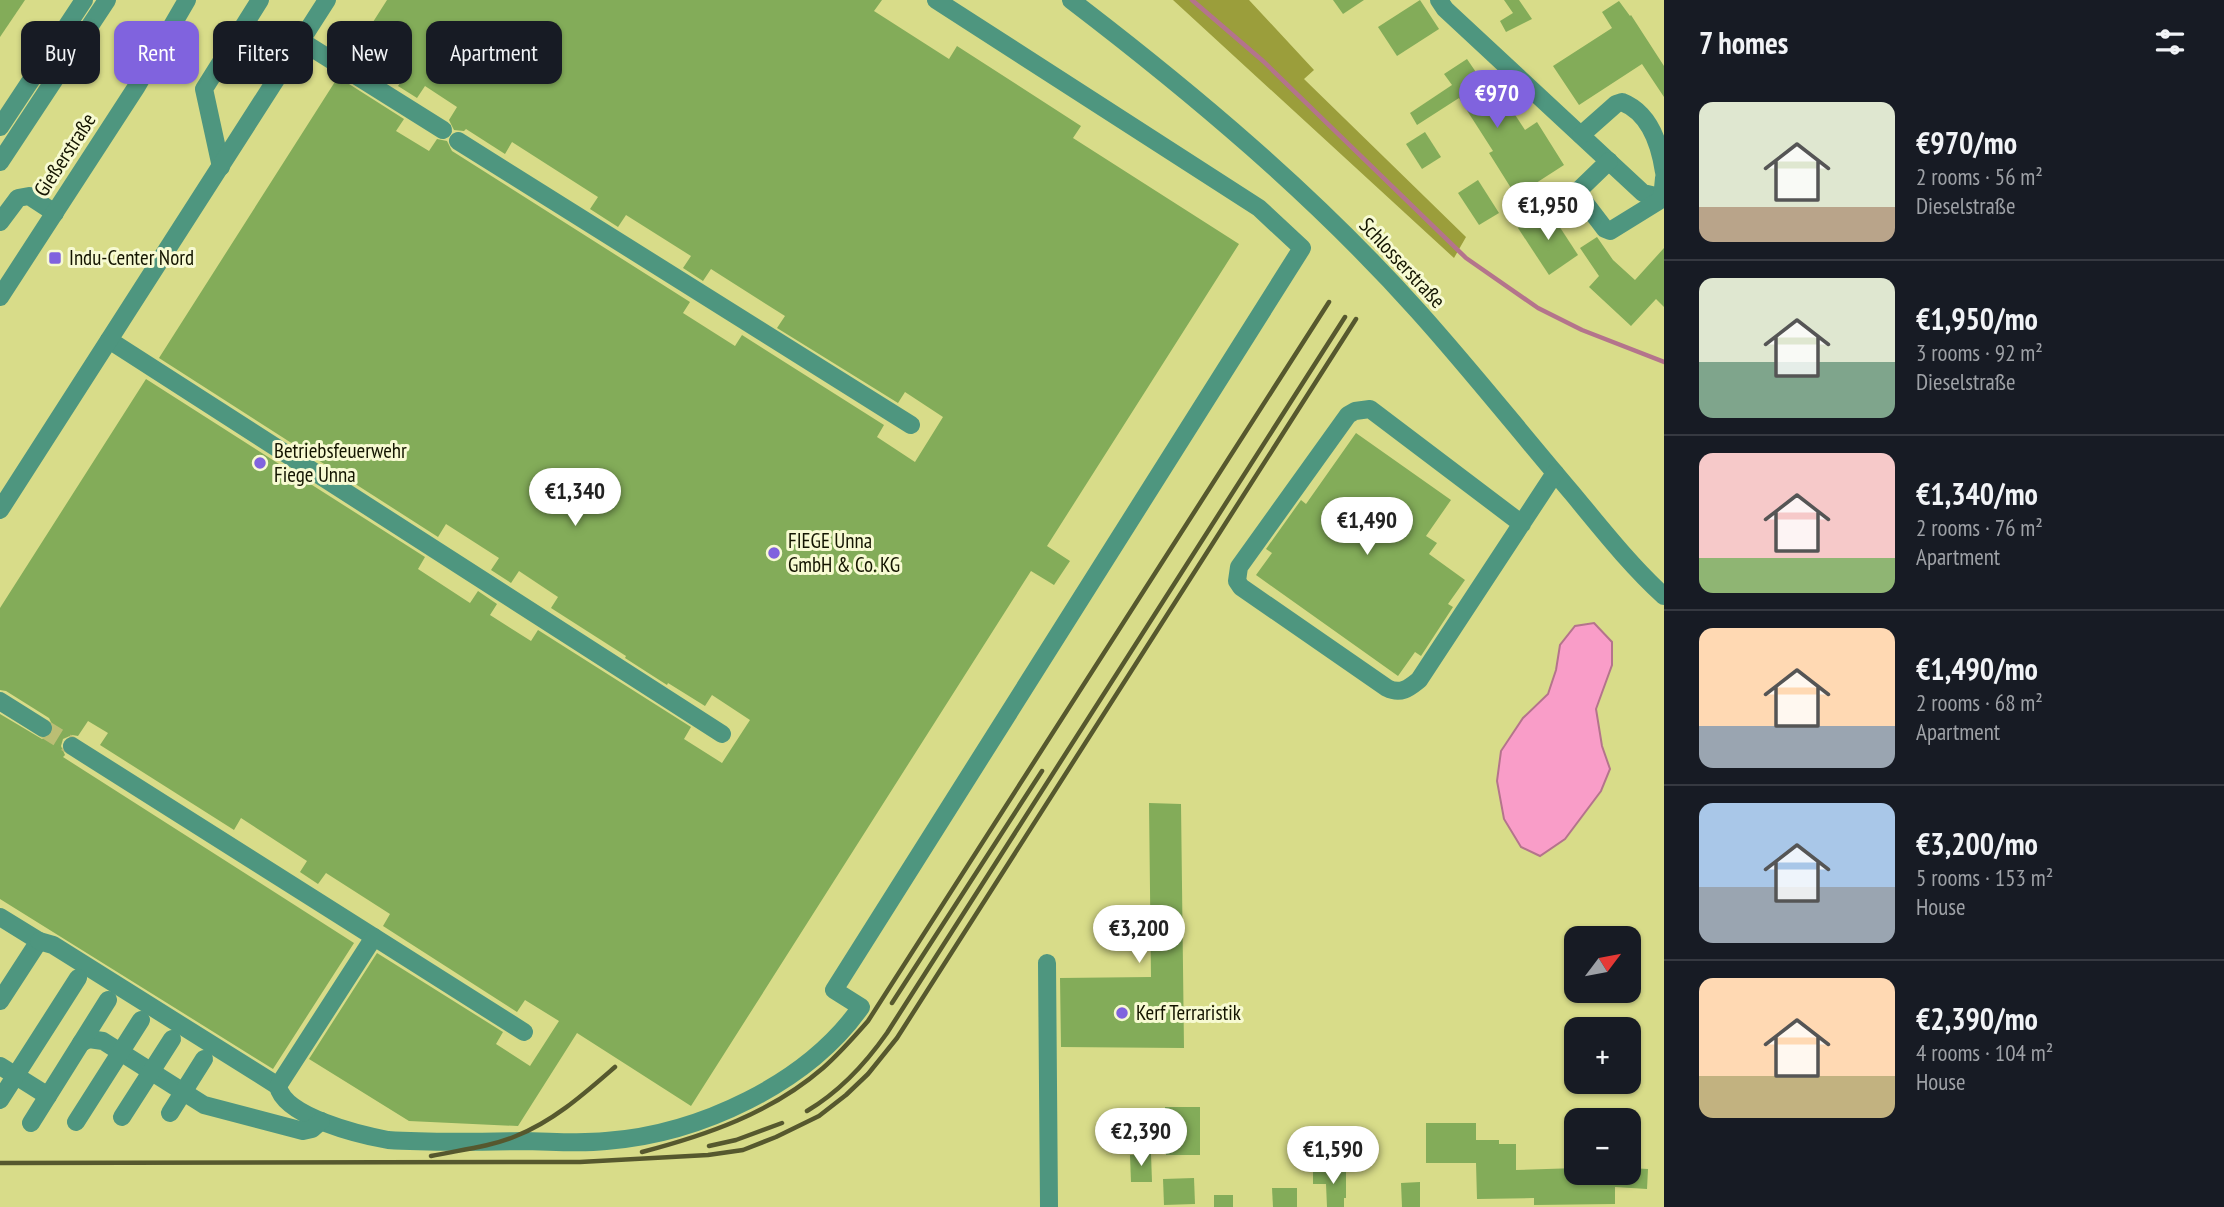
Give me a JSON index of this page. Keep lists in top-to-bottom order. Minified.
{"streets":{"street":["Gießerstraße","Schlosserstraße"]},"places":{"transit":["Indu-Center Nord"],"other":["Betriebsfeuerwehr Fiege Unna","FIEGE Unna GmbH & Co. KG","Kerf Terraristik"]},"north":"top right","page":{"heading":"7 homes","chip":["Buy","Rent","Filters","New","Apartment"],"price":["€970","€1,950","€1,340","€1,490","€3,200","€2,390","€1,590"],"list":[{"name":"€970/mo","note":"2 rooms · 56 m² · Dieselstraße"},{"name":"€1,950/mo","note":"3 rooms · 92 m² · Dieselstraße"},{"name":"€1,340/mo","note":"2 rooms · 76 m² · Apartment"},{"name":"€1,490/mo","note":"2 rooms · 68 m² · Apartment"},{"name":"€3,200/mo","note":"5 rooms · 153 m² · House"},{"name":"€2,390/mo","note":"4 rooms · 104 m² · House"}],"map_buttons":["+","−"]}}
